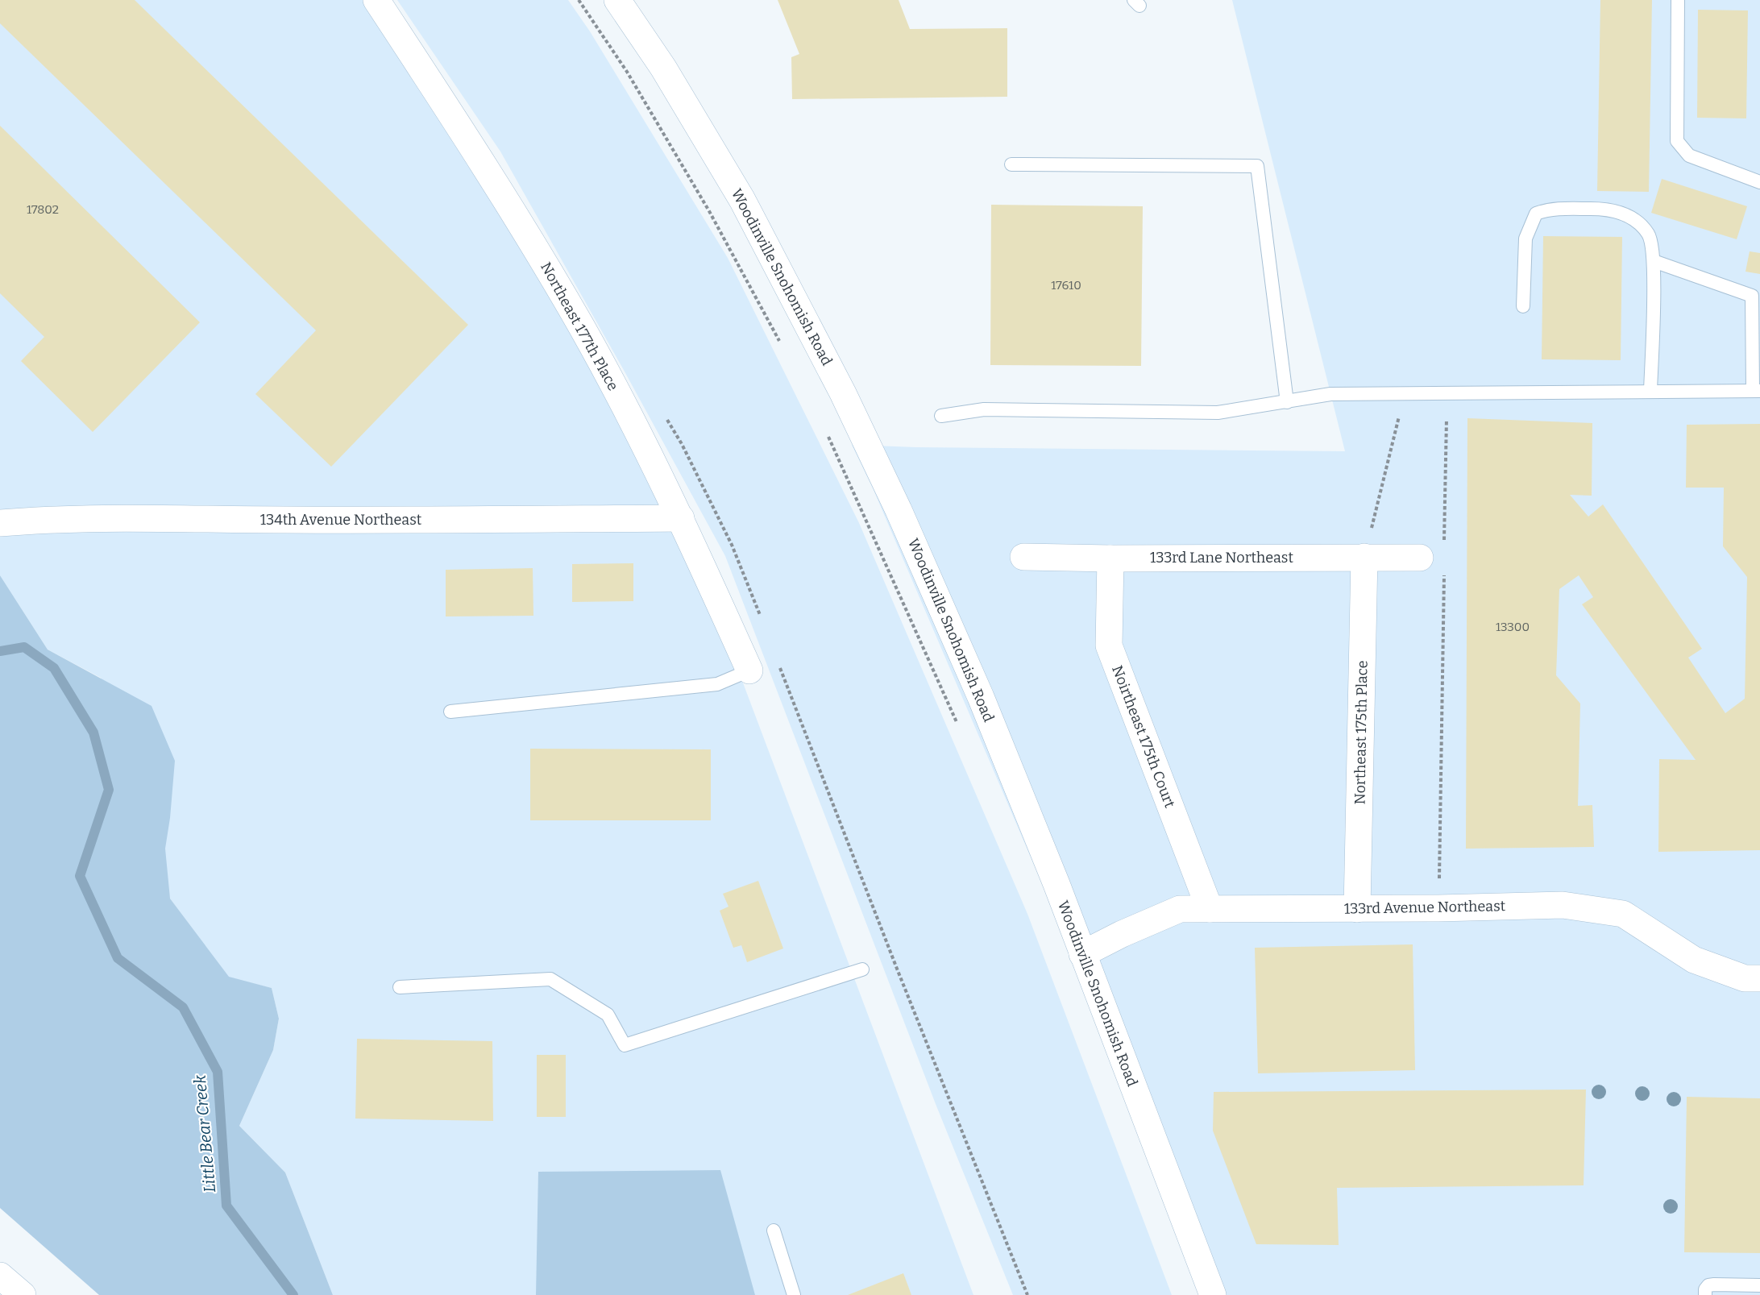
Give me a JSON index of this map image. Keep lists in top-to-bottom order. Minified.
{"streets":{"main road":["Woodinville Snohomish Road","Northeast 177th Place","134th Avenue Northeast","133rd Lane Northeast","Northeast 175th Place","Noirtheast 175th Court","133rd Avenue Northeast"]},"crossings":[["Woodinville Snohomish Road","133rd Avenue Northeast"],["Northeast 177th Place","134th Avenue Northeast"],["133rd Lane Northeast","Northeast 175th Place"],["133rd Lane Northeast","Noirtheast 175th Court"],["Northeast 175th Place","133rd Avenue Northeast"],["Noirtheast 175th Court","133rd Avenue Northeast"]],"water":["Little Bear Creek"],"house_numbers":["17802","17610","13300"]}
